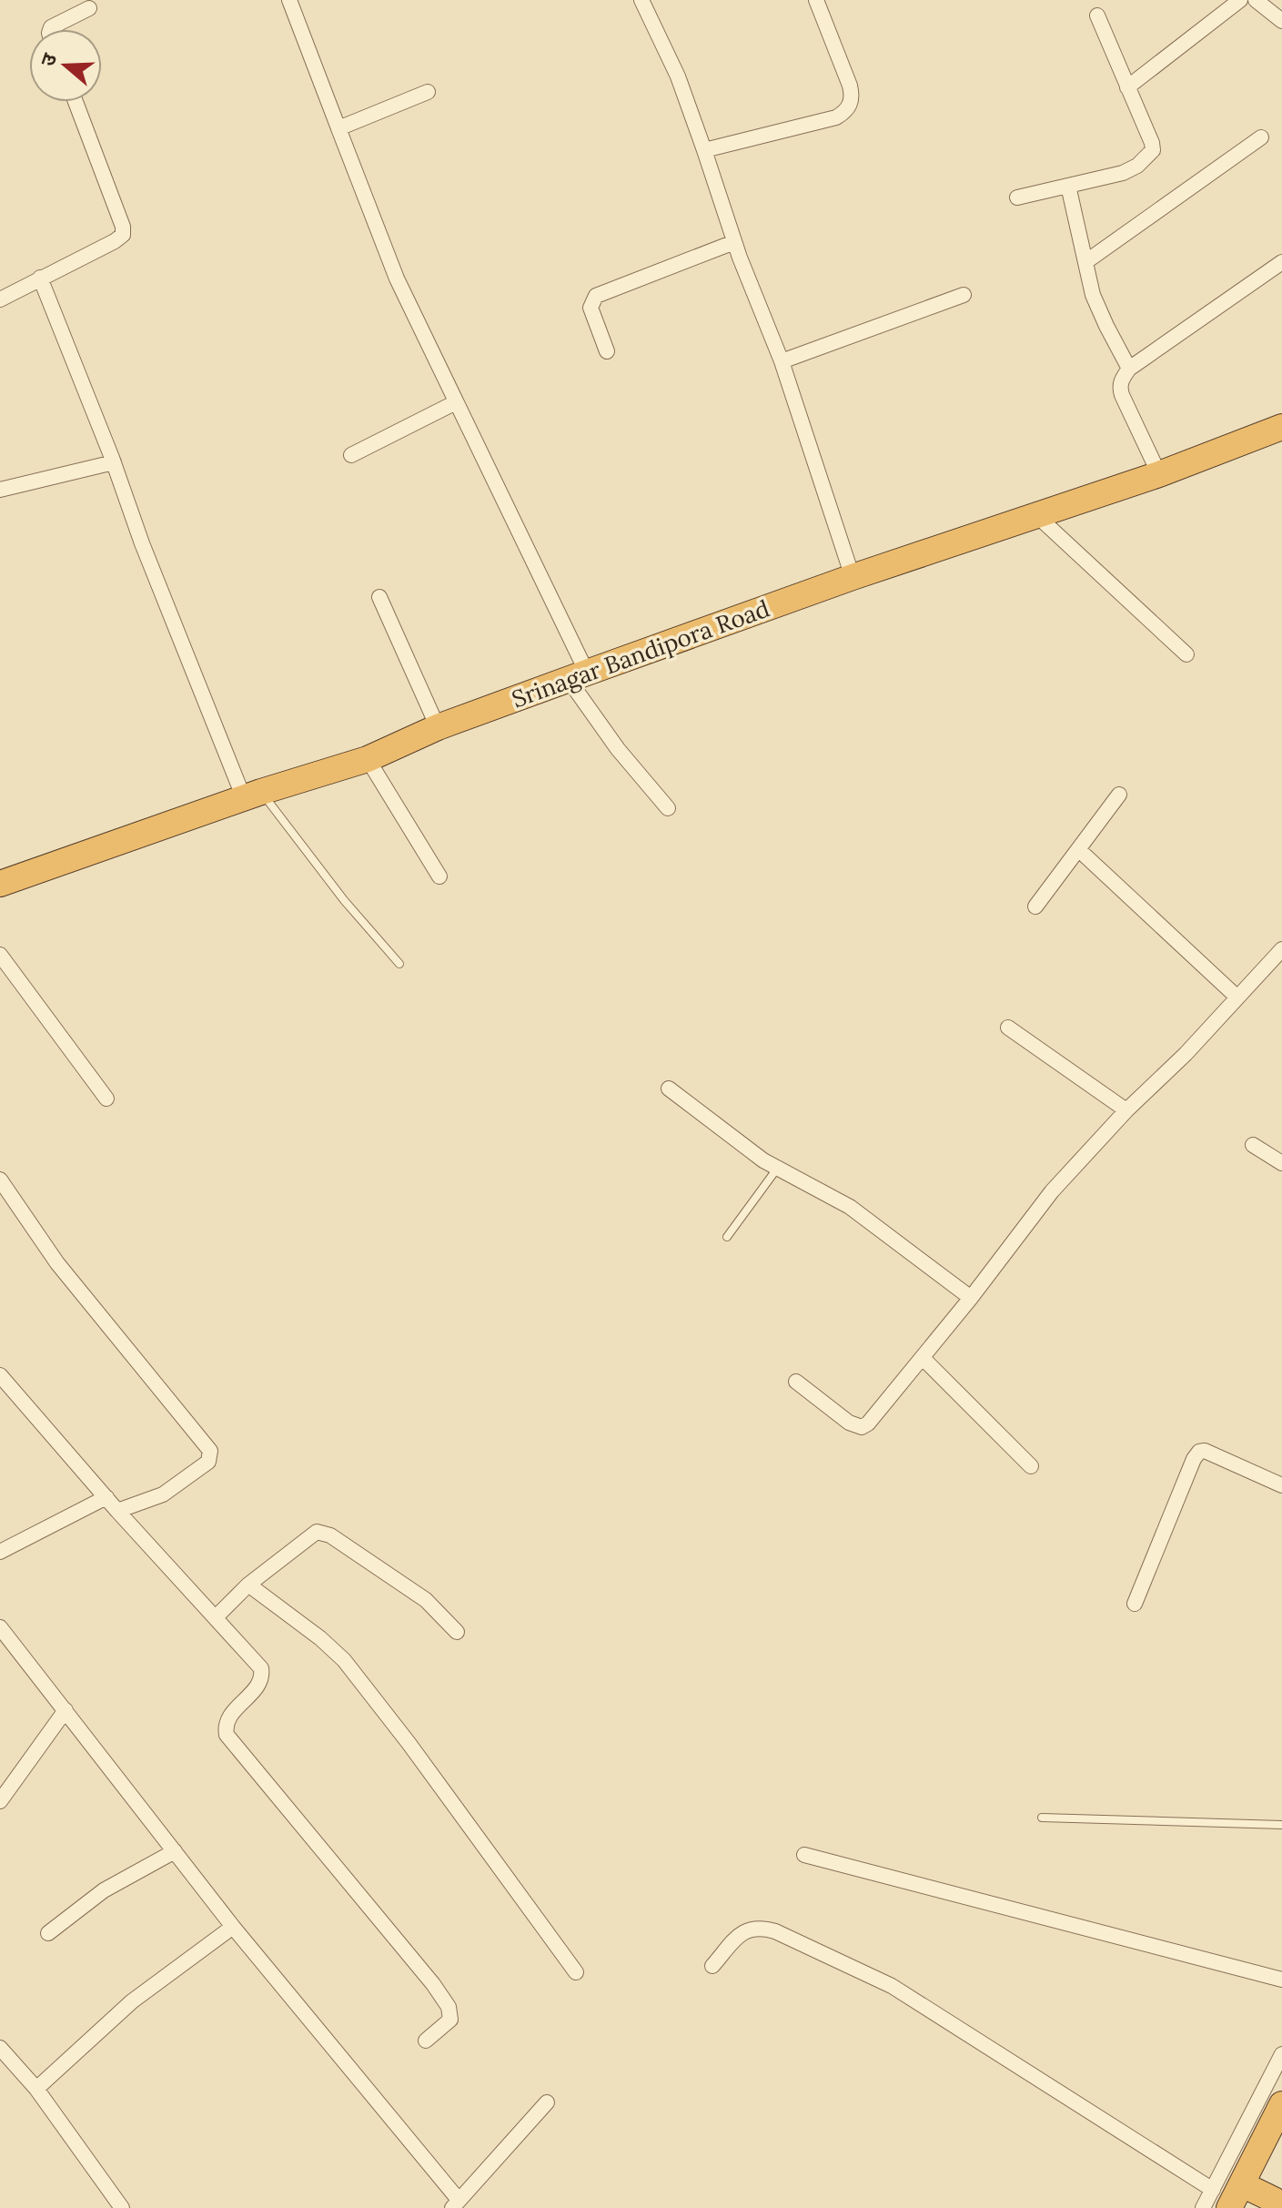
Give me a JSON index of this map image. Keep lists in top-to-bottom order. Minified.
{"streets":{"highway":["Srinagar Bandipora Road"]},"north":"left"}
